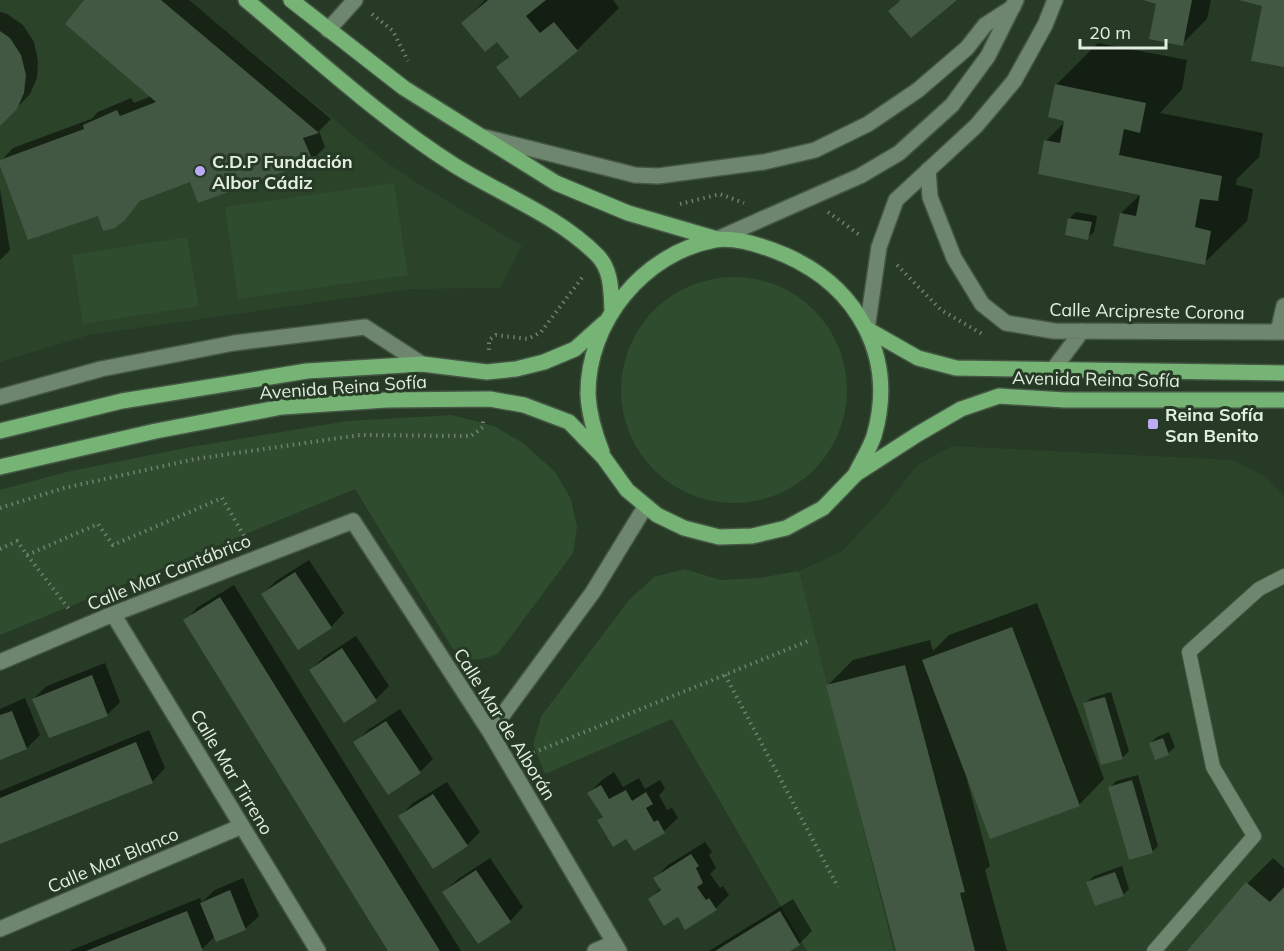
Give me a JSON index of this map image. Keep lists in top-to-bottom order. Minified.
{"streets":{"main road":["Avenida Reina Sofía"],"street":["Calle Arcipreste Corona","Calle Mar Cantábrico","Calle Mar de Alborán","Calle Mar Tirreno","Calle Mar Blanco"]},"crossings":[["Calle Mar Cantábrico","Calle Mar de Alborán"],["Calle Mar Cantábrico","Calle Mar Tirreno"],["Calle Mar Tirreno","Calle Mar Blanco"]],"places":{"other":["C.D.P Fundación Albor Cádiz"],"transit":["Reina Sofía San Benito"]},"scale_bar":"20 m"}
